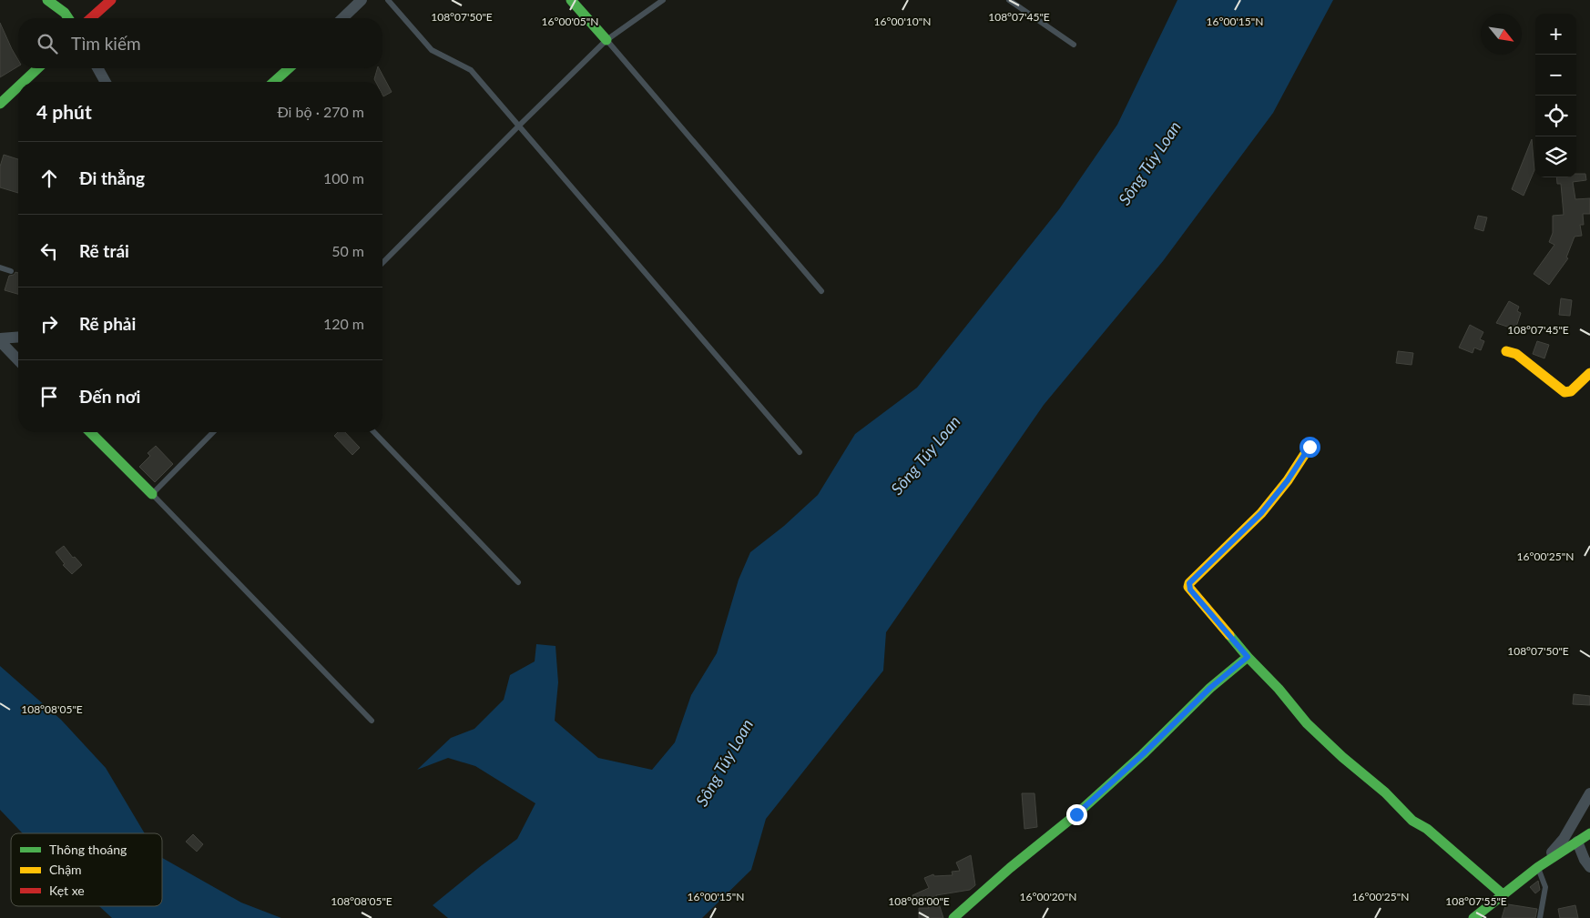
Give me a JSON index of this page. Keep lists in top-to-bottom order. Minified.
{"water":["Sông Túy Loan"],"legend":["Thông thoáng","Chậm","Kẹt xe"],"north":"bottom right","page":{"map_buttons":["+","−"],"search":"Tìm kiếm","heading":["4 phút","Đi bộ · 270 m"],"list":[["Đi thẳng","100 m"],["Rẽ trái","50 m"],["Rẽ phải","120 m"],"Đến nơi"]},"coordinates":["108°07'45\"E","108°07'50\"E","16°00'05\"N","16°00'10\"N","16°00'15\"N","16°00'25\"N","108°08'05\"E","16°00'20\"N","108°08'00\"E","108°07'55\"E"]}
